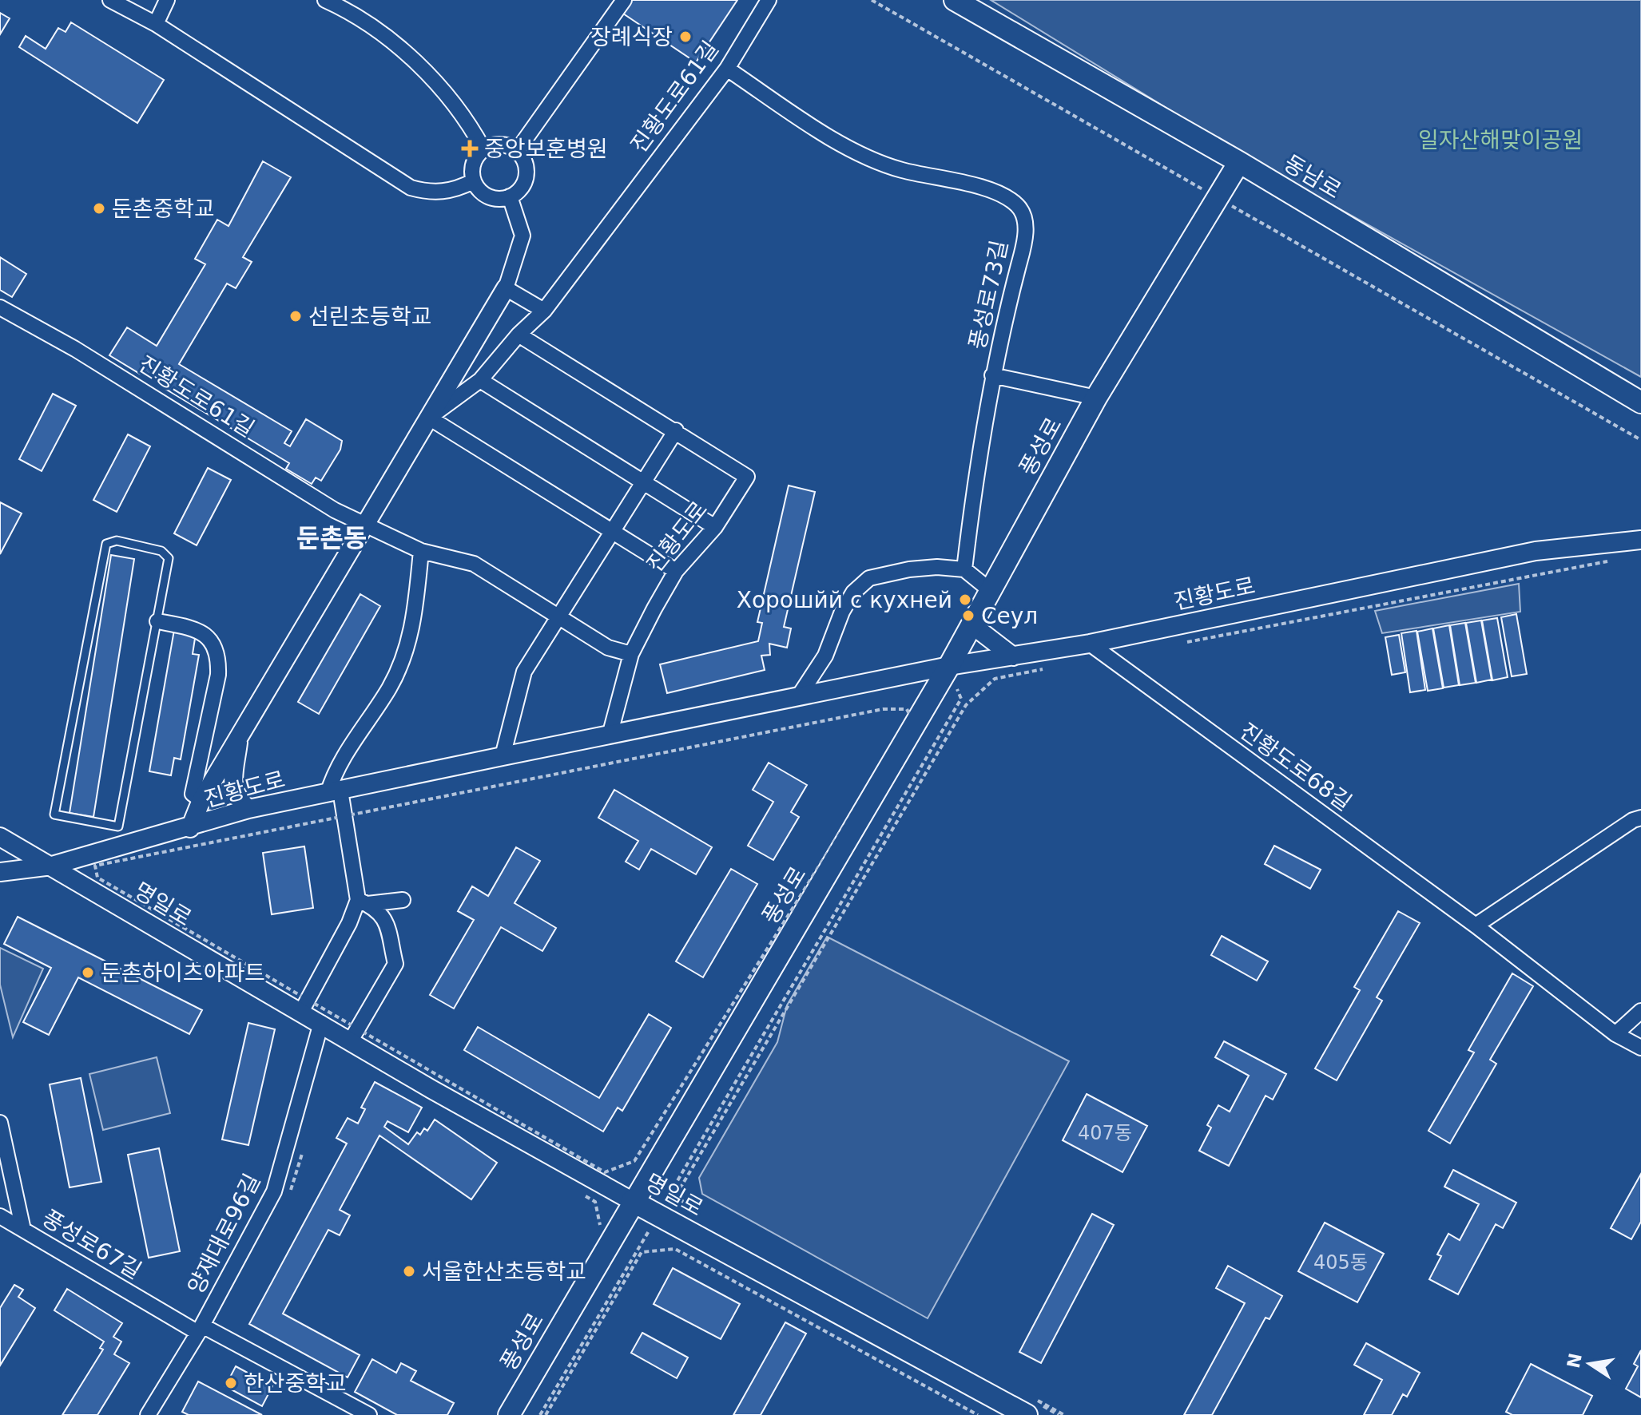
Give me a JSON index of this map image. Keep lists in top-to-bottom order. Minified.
{"streets":{"main road":["동남로","풍성로","명일로"],"street":["진황도로61길","풍성로73길","진황도로","진황도로68길","양재대로96길","풍성로67길"]},"crossings":[["진황도로61길","풍성로73길"],["진황도로61길","진황도로"],["동남로","풍성로"],["풍성로73길","풍성로"],["풍성로","진황도로"],["풍성로","명일로"],["진황도로","진황도로68길"],["진황도로","명일로"],["명일로","양재대로96길"],["양재대로96길","풍성로67길"]],"districts":["둔촌동"],"parks":["일자산해맞이공원"],"places":{"other":["장례식장","둔촌중학교","선린초등학교","Хорошйй с кухней","Сеул","둔촌하이츠아파트","서울한산초등학교","한산중학교"],"health":["중앙보훈병원"]},"house_numbers":["407동","405동"],"north":"left"}
